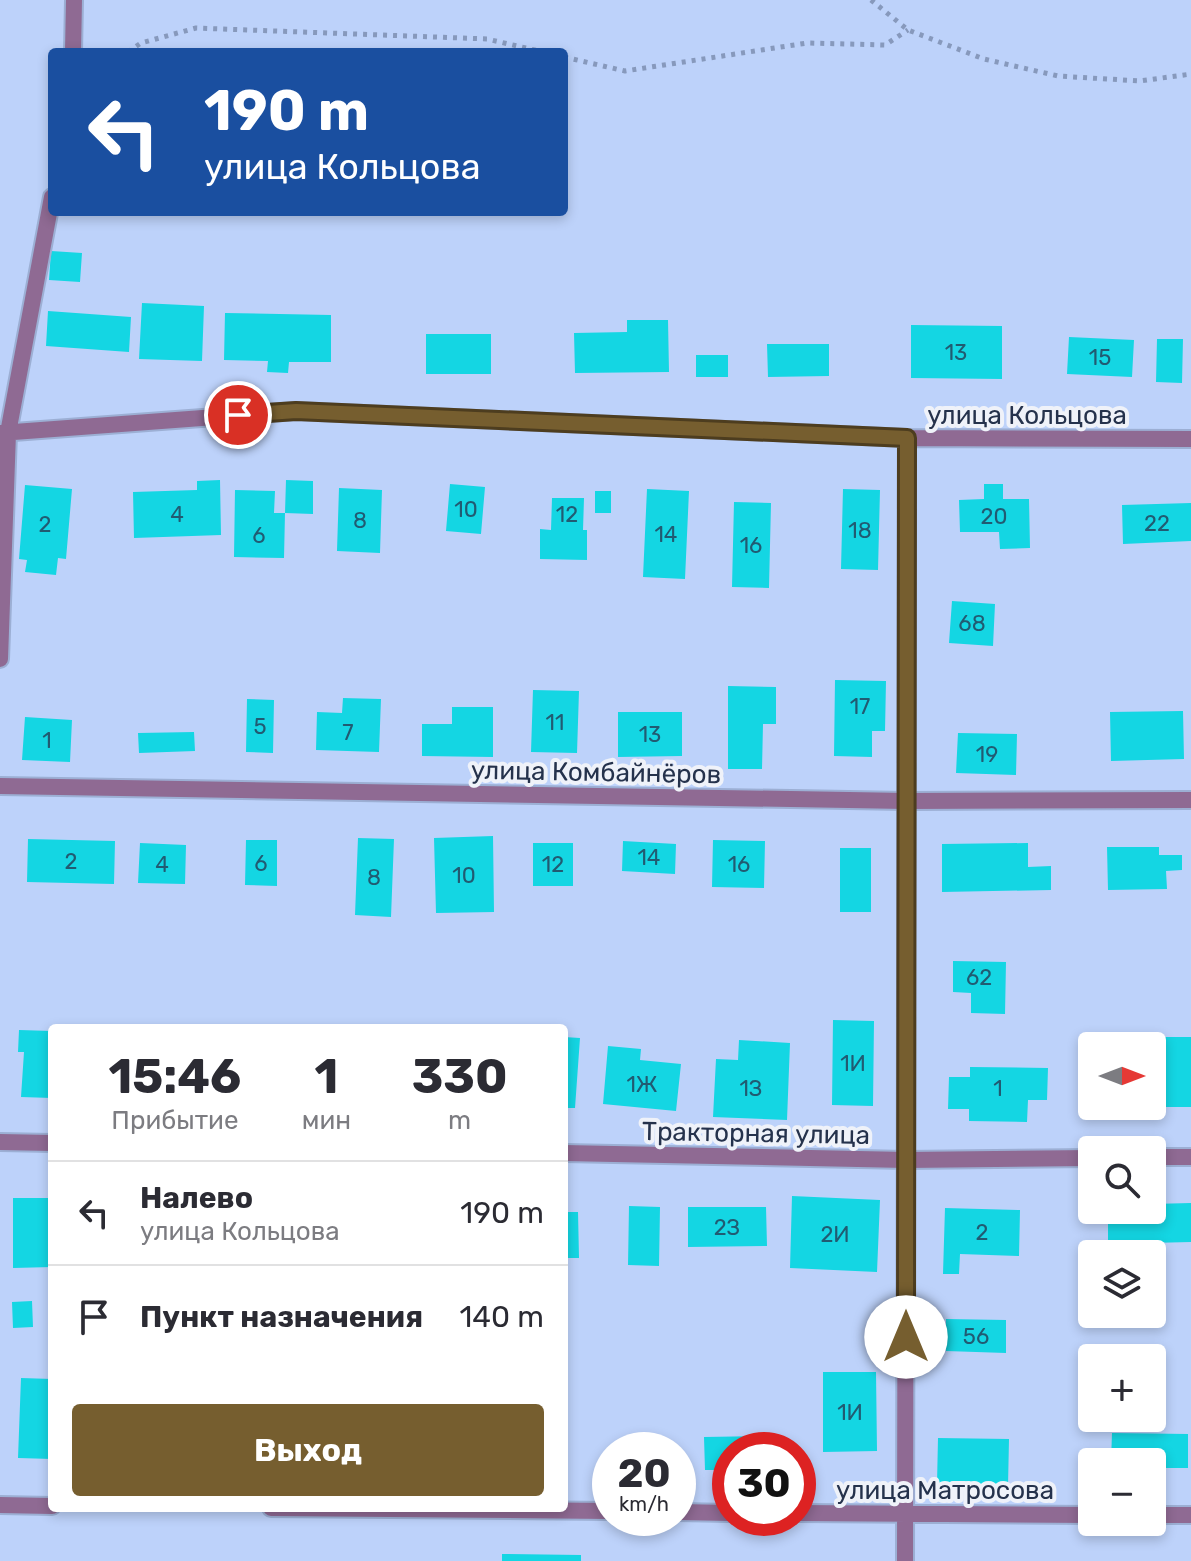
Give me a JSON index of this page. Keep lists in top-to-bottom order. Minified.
{"streets":{"street":["улица Кольцова","улица Комбайнёров","Тракторная улица","улица Матросова"]},"house_numbers":["13","15","10","4","12","20","8","22","2","18","14","6","16","68","17","11","5","7","13","1","19","14","2","6","4","12","16","10","8","62","1И","1Ж","1З","1","2З","2","2И","56","1И"],"north":"right","page":{"turn":["190 m","улица Кольцова"],"eta":["15:46","Прибытие","1","мин","330","m"],"map_buttons":["+","−"],"list":[{"name":"Налево","note":"улица Кольцова","value":"190 m"},{"name":"Пункт назначения","value":"140 m"}],"buttons":"Выход","speed":"20 km/h","limit":"30"}}
